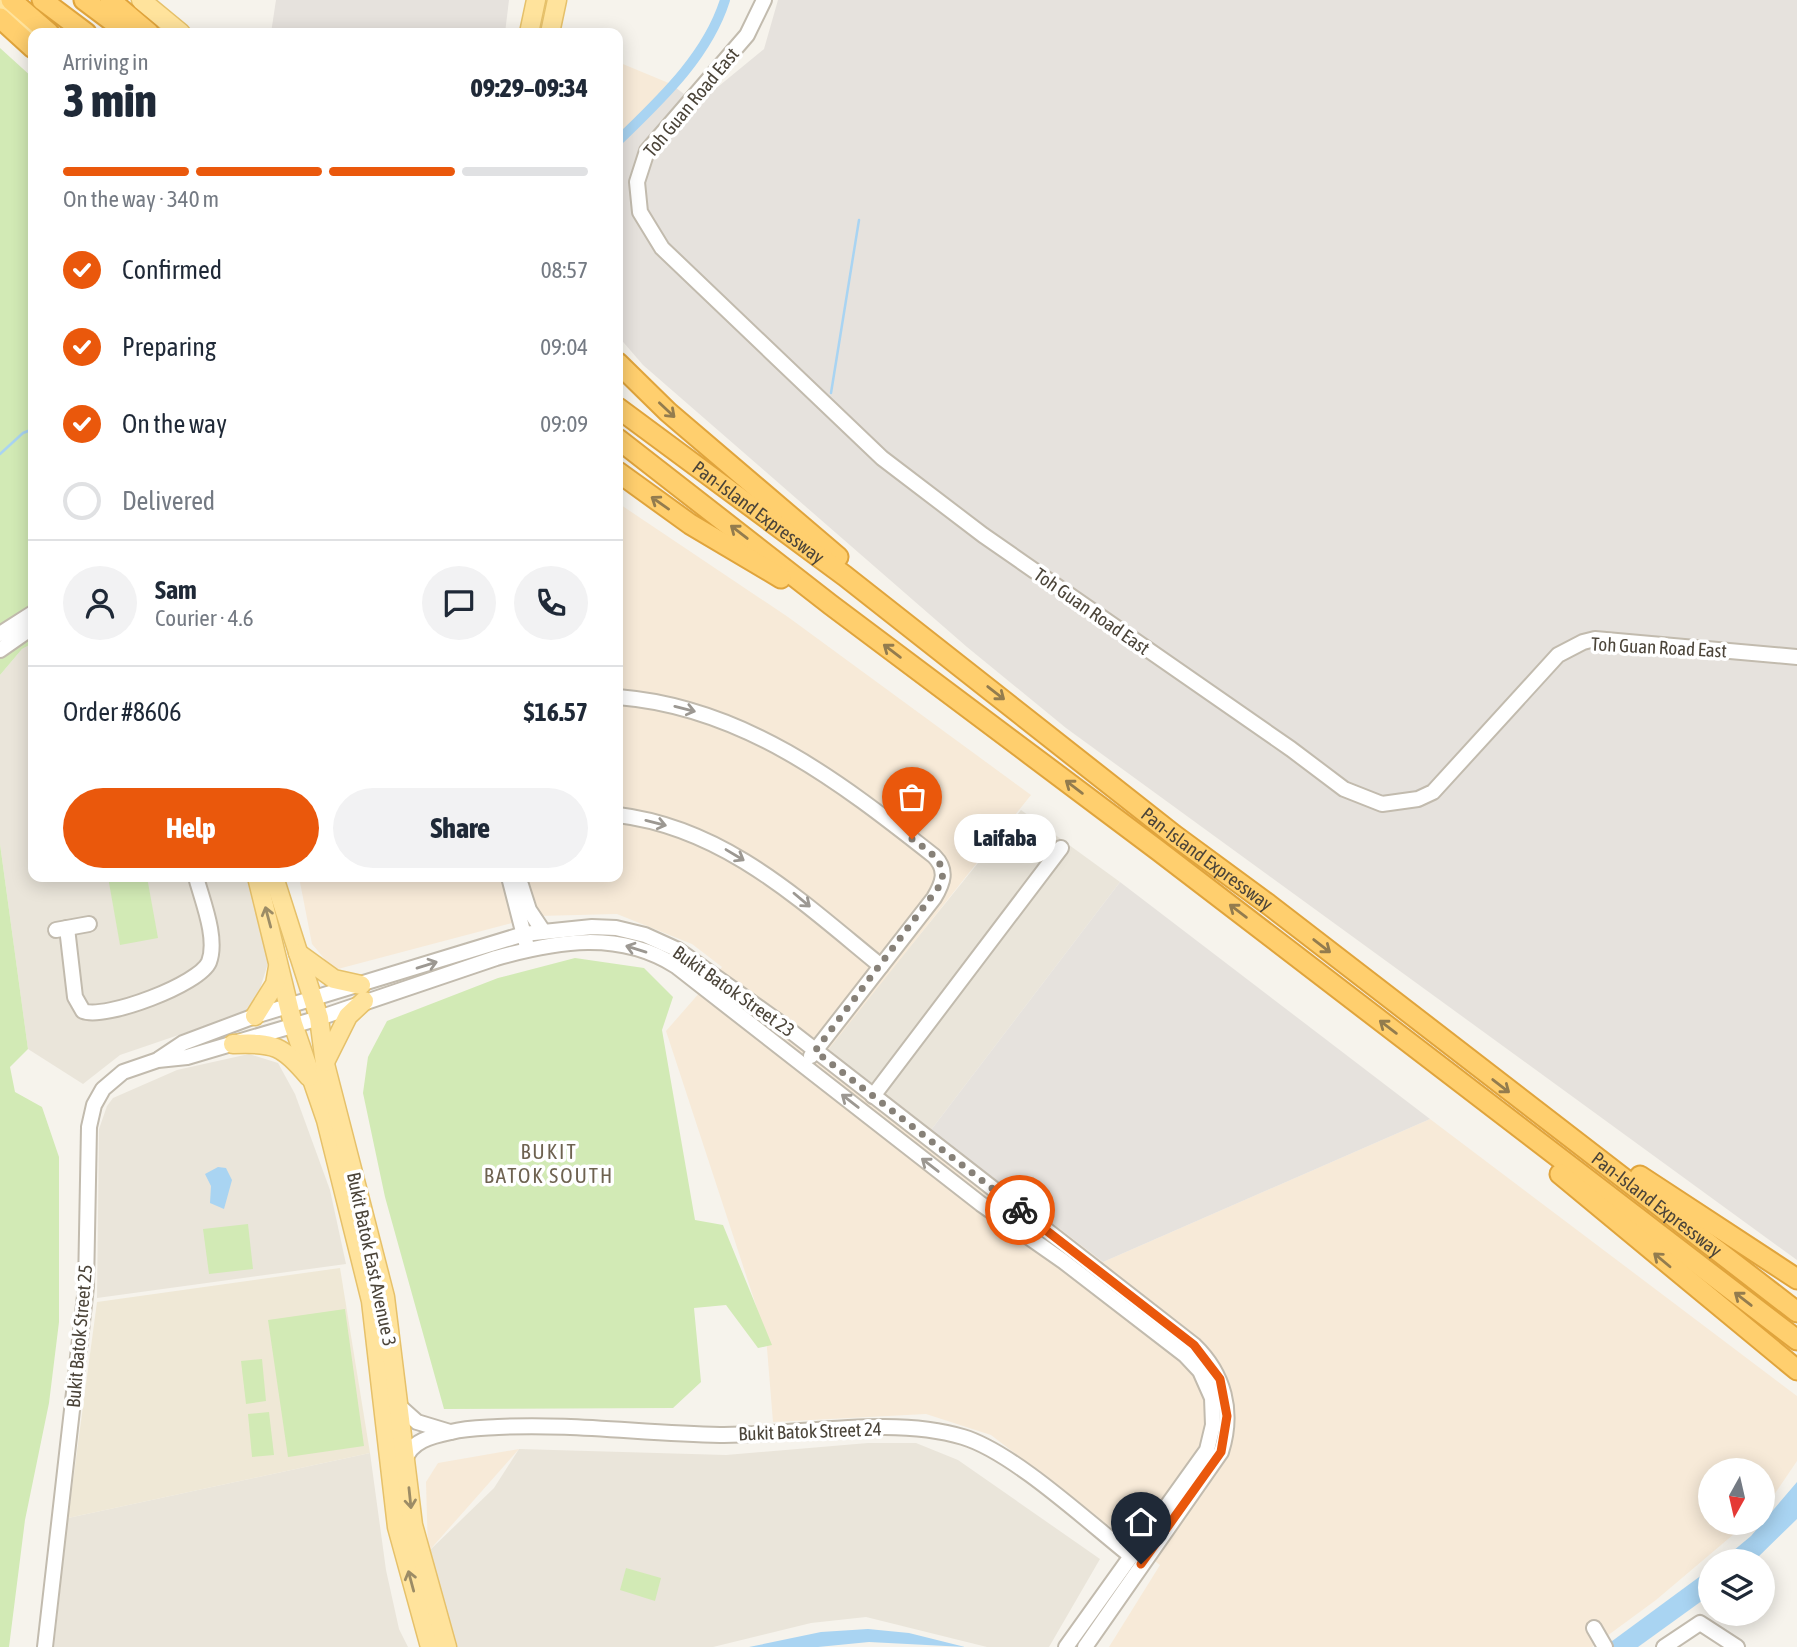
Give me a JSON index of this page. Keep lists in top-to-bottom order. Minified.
{"streets":{"highway":["Pan-Island Expressway"],"main road":["Bukit Batok East Avenue 3"],"street":["Toh Guan Road East","Bukit Batok Street 23","Bukit Batok Street 25","Bukit Batok Street 24"]},"crossings":[["Bukit Batok Street 23","Bukit Batok East Avenue 3"],["Bukit Batok Street 23","Bukit Batok Street 25"],["Bukit Batok Street 23","Bukit Batok Street 24"],["Bukit Batok East Avenue 3","Bukit Batok Street 25"],["Bukit Batok East Avenue 3","Bukit Batok Street 24"]],"districts":["BUKIT BATOK SOUTH"],"places":["Laifaba"],"north":"bottom","page":{"heading":["3 min","Arriving in","09:29–09:34"],"panel":["Sam","Courier · 4.6","Order #8606","$16.57"],"bar":"On the way · 340 m","list":[["Confirmed","08:57"],["Preparing","09:04"],["On the way","09:09"],"Delivered"],"buttons":["Help","Share"],"bubble":"Laifaba"}}
